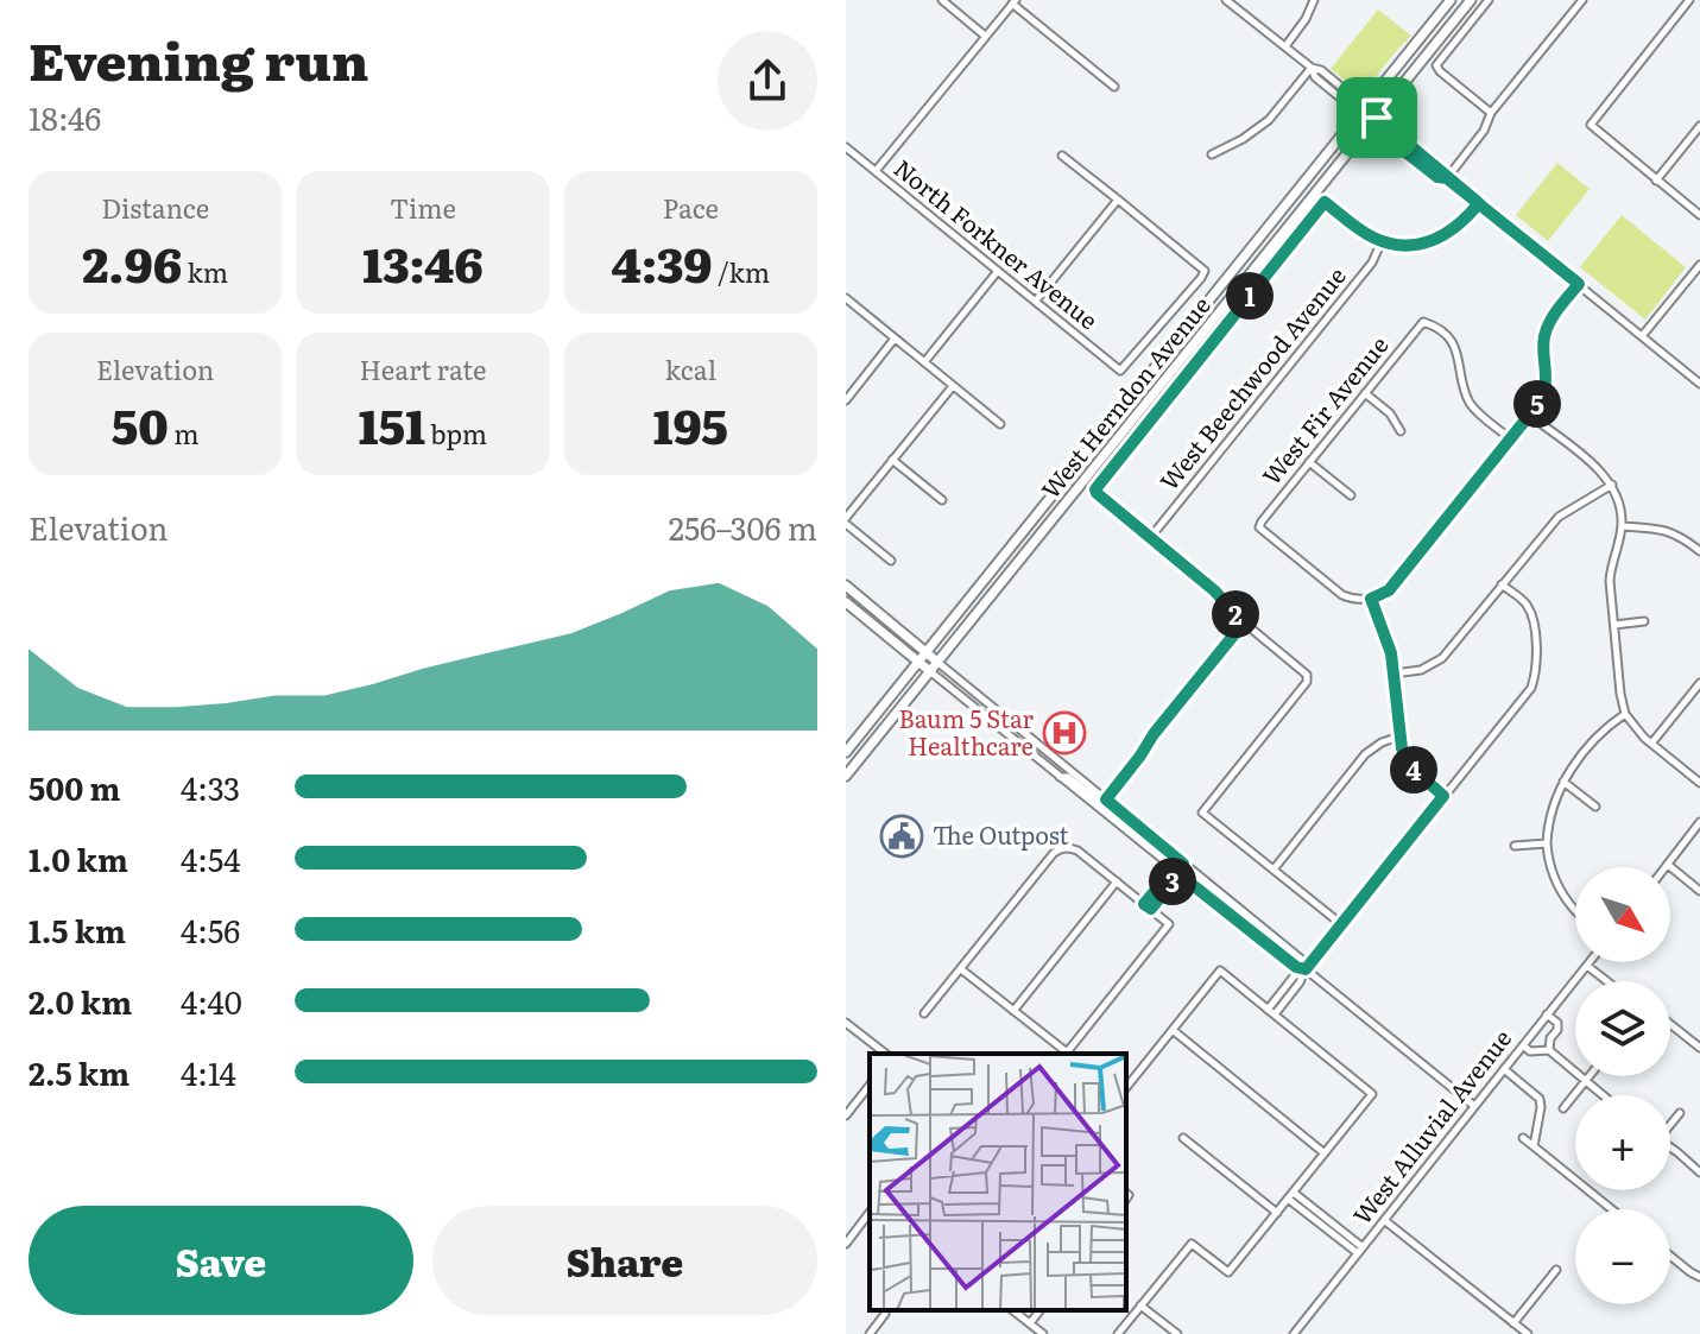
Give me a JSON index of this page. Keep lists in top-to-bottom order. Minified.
{"streets":{"main road":["West Herndon Avenue"],"street":["North Forkner Avenue","West Beechwood Avenue","West Fir Avenue","West Alluvial Avenue"]},"places":{"hospital":["Baum 5 Star Healthcare"],"public building":["The Outpost"]},"north":"bottom right","page":{"heading":["Evening run","18:46"],"stats":[["Distance","2.96 km"],["Time","13:46"],["Pace","4:39 /km"],["Elevation","50 m"],["Heart rate","151 bpm"],["kcal","195"]],"pins":["1","5","2","4","3"],"chart":["Elevation","256–306 m"],"list":[{"name":"500 m","note":"4:33"},{"name":"1.0 km","note":"4:54"},{"name":"1.5 km","note":"4:56"},{"name":"2.0 km","note":"4:40"},{"name":"2.5 km","note":"4:14"}],"map_buttons":["+","−"],"buttons":["Save","Share"]}}
